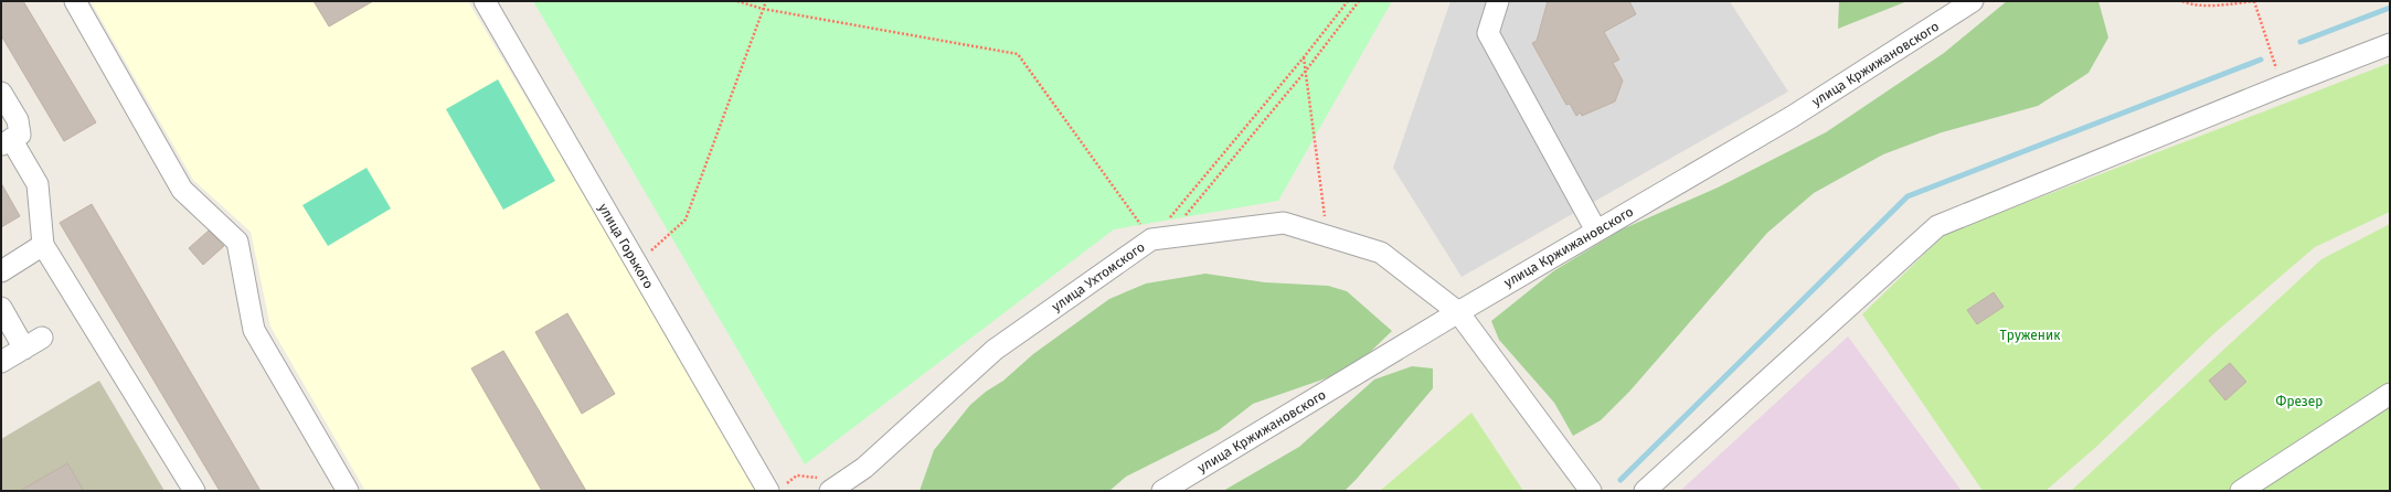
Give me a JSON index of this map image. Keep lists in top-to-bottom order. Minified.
{"streets":{"street":["улица Кржижановского","улица Горького","улица Ухтомского"]},"crossings":[["улица Кржижановского","улица Ухтомского"]],"parks":["Труженик","Фрезер"]}
